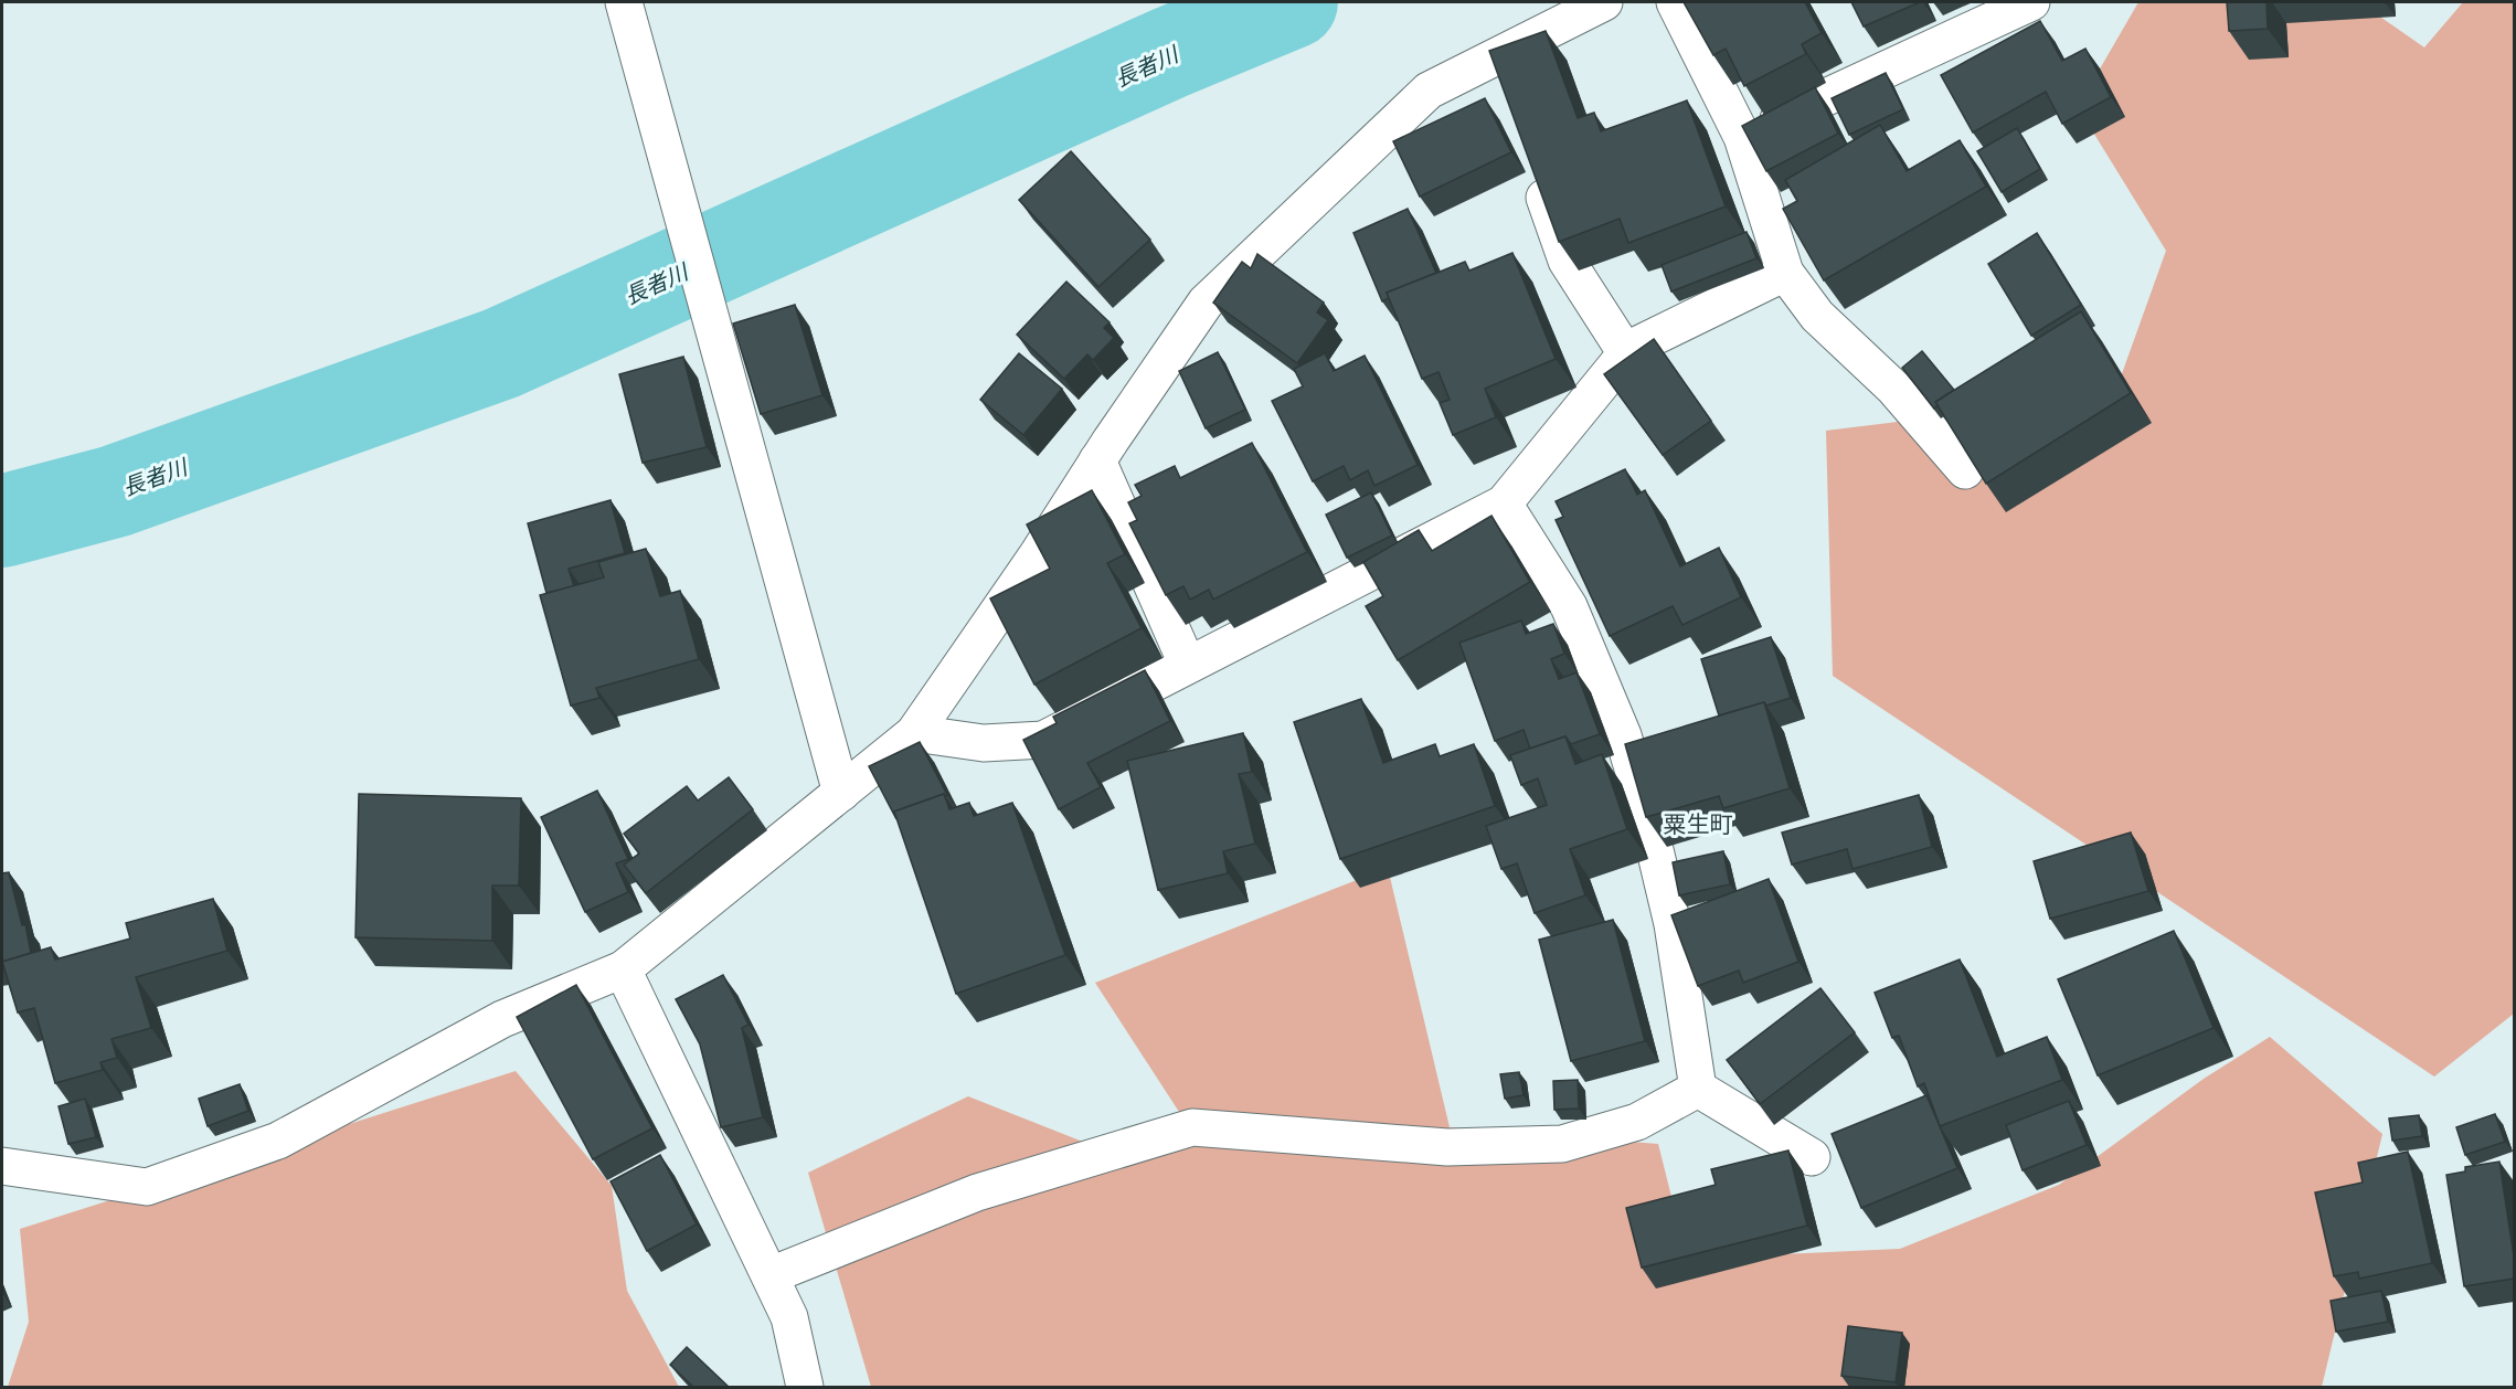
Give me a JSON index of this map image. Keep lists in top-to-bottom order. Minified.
{"districts":["粟生町"],"water":["長者川"]}
